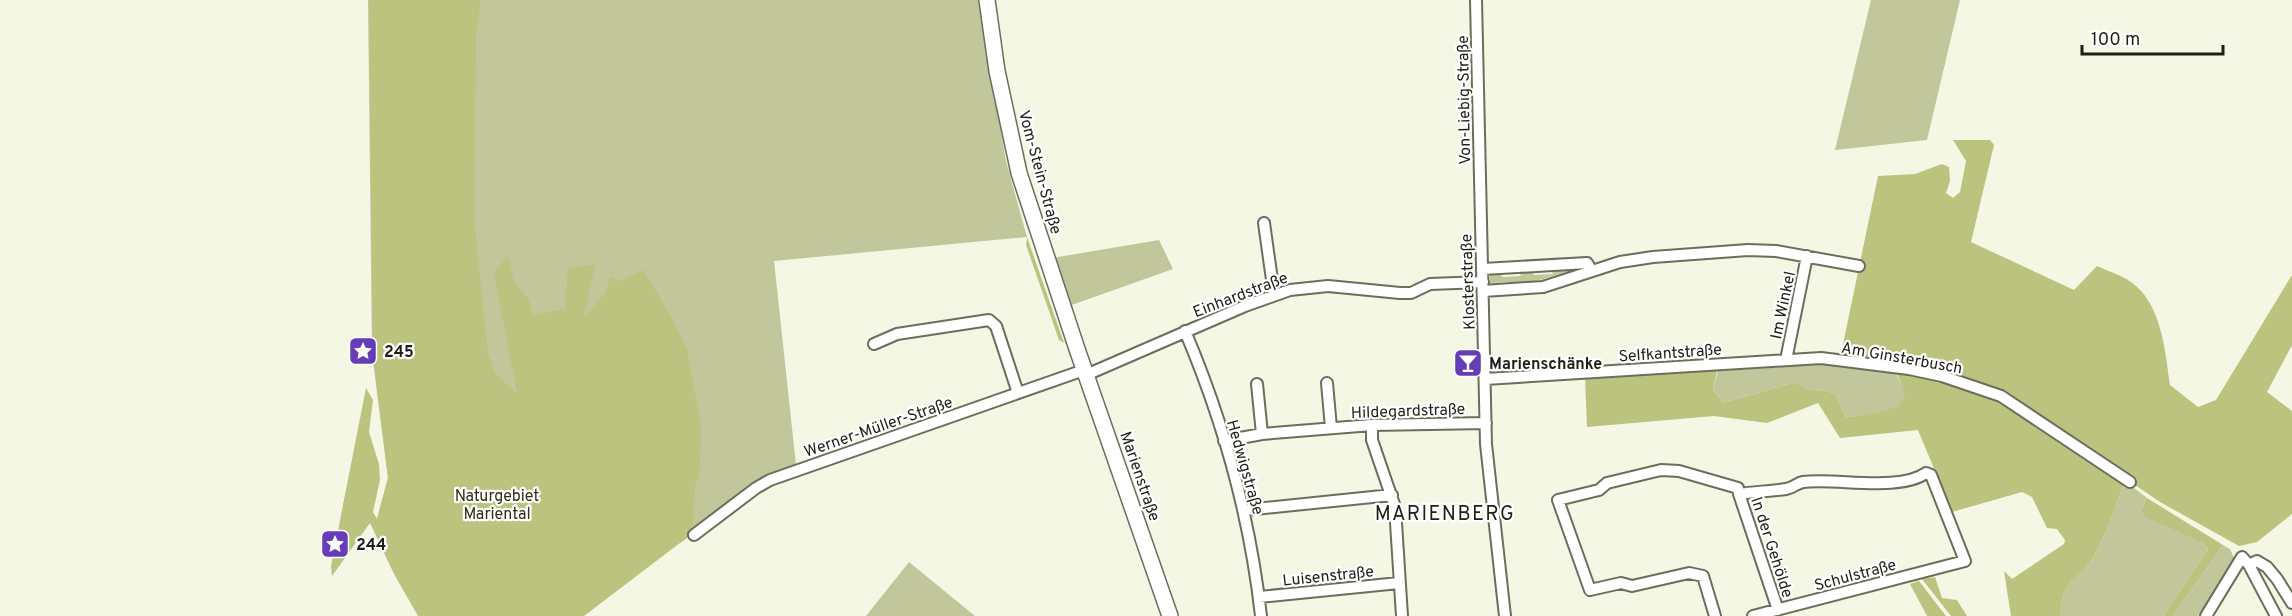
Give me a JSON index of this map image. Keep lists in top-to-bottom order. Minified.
{"streets":{"main road":["Vom-Stein-Straße","Marienstraße"],"street":["Von-Liebig-Straße","Klosterstraße","Einhardstraße","Im Winkel","Selfkantstraße","Am Ginsterbusch","Hildegardstraße","Werner-Müller-Straße","Hedwigstraße","In der Gehölde","Schulstraße","Luisenstraße"]},"crossings":[["Von-Liebig-Straße","Klosterstraße"],["Vom-Stein-Straße","Marienstraße"],["Klosterstraße","Einhardstraße"],["Klosterstraße","Selfkantstraße"],["Klosterstraße","Hildegardstraße"],["Einhardstraße","Im Winkel"],["Einhardstraße","Werner-Müller-Straße"],["Einhardstraße","Hedwigstraße"],["Einhardstraße","Marienstraße"],["Im Winkel","Selfkantstraße"],["Im Winkel","Am Ginsterbusch"],["Selfkantstraße","Am Ginsterbusch"],["Hildegardstraße","Hedwigstraße"],["Werner-Müller-Straße","Marienstraße"],["Hedwigstraße","Luisenstraße"],["In der Gehölde","Schulstraße"]],"districts":["MARIENBERG"],"parks":["Naturgebiet Mariental"],"places":{"place":["245","244"],"bar":["Marienschänke"]},"scale_bar":"100 m"}
